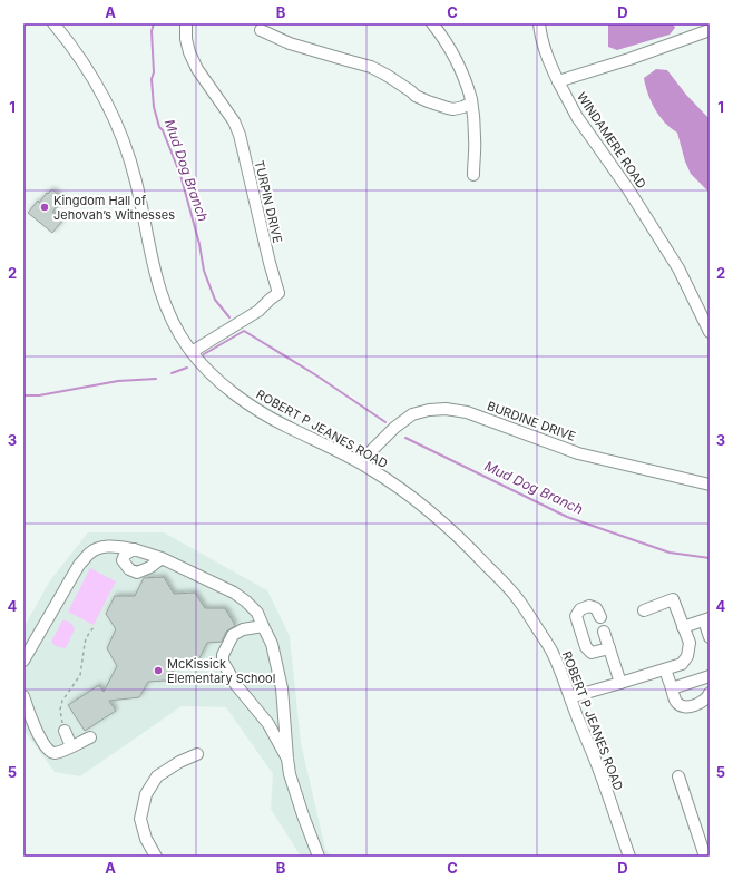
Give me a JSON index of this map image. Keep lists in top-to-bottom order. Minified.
{"streets":{"street":["WINDAMERE ROAD","TURPIN DRIVE","BURDINE DRIVE","ROBERT P JEANES ROAD"]},"crossings":[["TURPIN DRIVE","ROBERT P JEANES ROAD"],["BURDINE DRIVE","ROBERT P JEANES ROAD"]],"water":["Mud Dog Branch"],"places":["Kingdom Hall of Jehovah’s Witnesses","McKissick Elementary School"],"grid":{"columns":["A","B","C","D"],"rows":["1","2","3","4","5"]}}
